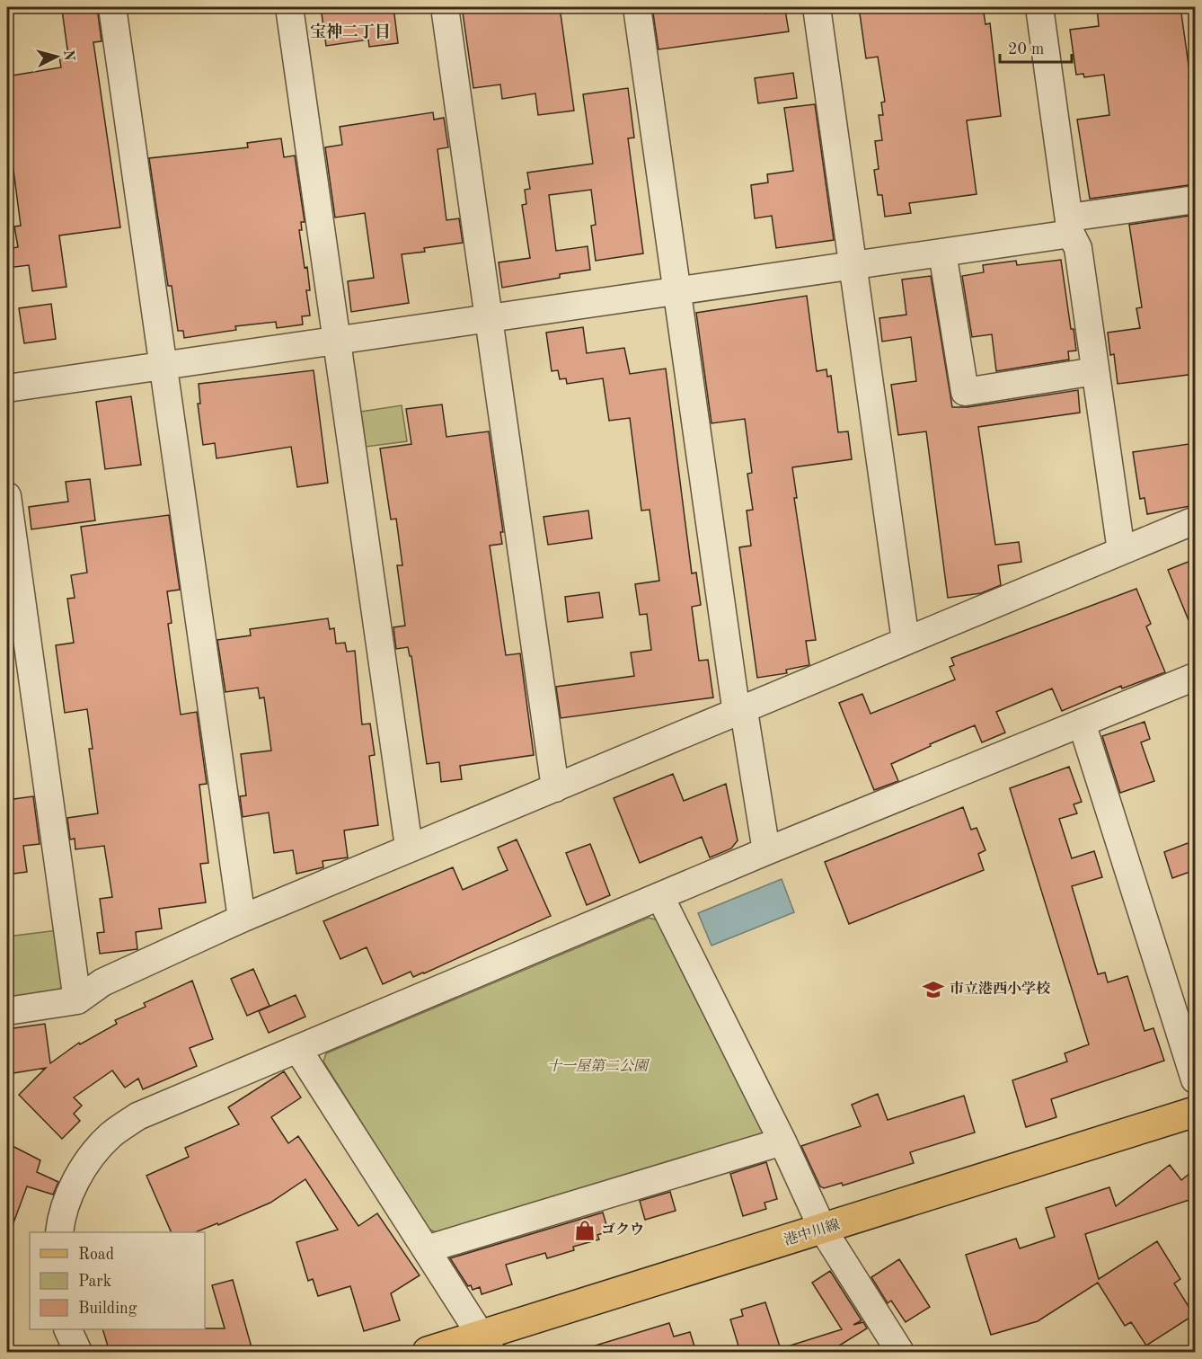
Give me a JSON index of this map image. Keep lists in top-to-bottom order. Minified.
{"streets":{"main road":["港中川線"]},"districts":["宝神二丁目"],"parks":["十一屋第二公園"],"places":{"school or university":["市立港西小学校"],"shop":["ゴクウ"]},"legend":["Road","Park","Building"],"scale_bar":"20 m","north":"right"}
